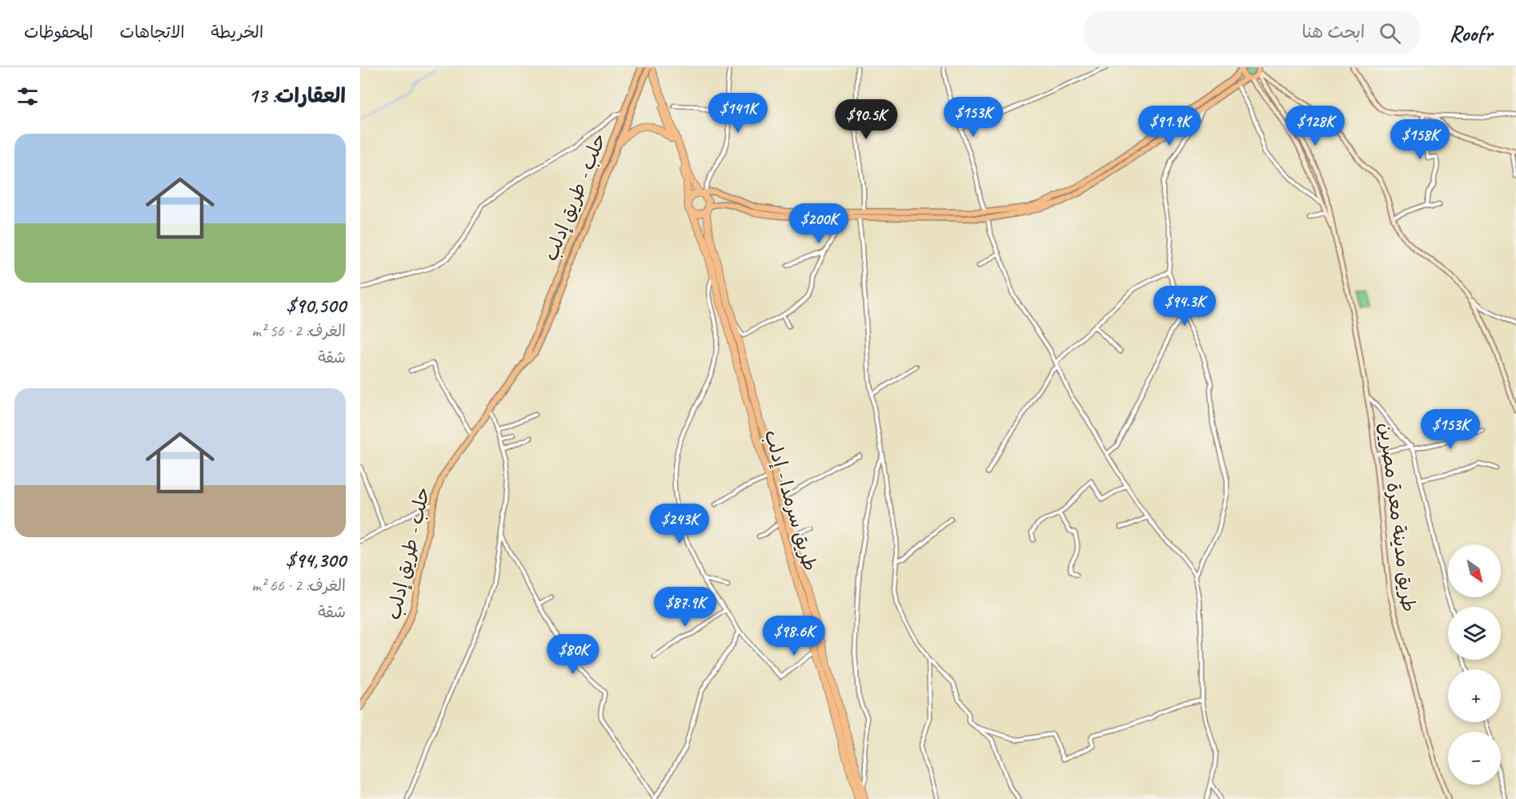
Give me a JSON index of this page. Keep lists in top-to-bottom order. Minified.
{"streets":{"highway":["طريق سرمدا - إدلب"],"main road":["حلب - طريق إدلب","طريق مدينة معرة مصرين"]},"north":"bottom right","page":{"header":"Roofr","search":"ابحث هنا","nav":["الخريطة","الاتجاهات","المحفوظات"],"heading":"العقارات: 13","price":["$141K","$153K","$90.5K","$91.9K","$128K","$158K","$200K","$94.3K","$153K","$243K","$87.9K","$98.6K","$80K"],"list":[{"name":"$90,500","note":"الغرف: 2 · 56 m² · شقة"},{"name":"$94,300","note":"الغرف: 2 · 66 m² · شقة"}],"map_buttons":["+","−"]}}
